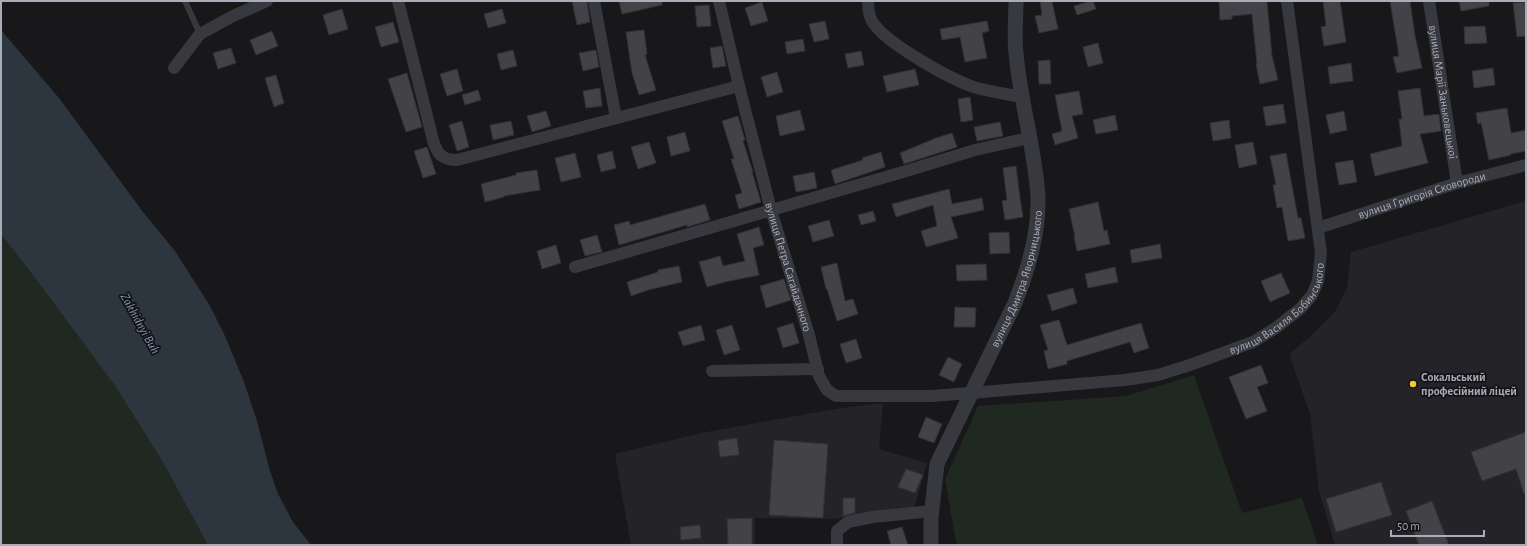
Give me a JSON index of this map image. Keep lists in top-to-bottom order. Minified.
{"streets":{"street":["вулиця Марії Заньковецької","вулиця Григорія Сковороди","вулиця Петра Сагайдачного","вулиця Дмитра Яворницького","вулиця Василя Бобинського"]},"crossings":[["вулиця Марії Заньковецької","вулиця Григорія Сковороди"],["вулиця Григорія Сковороди","вулиця Василя Бобинського"],["вулиця Петра Сагайдачного","вулиця Дмитра Яворницького"],["вулиця Петра Сагайдачного","вулиця Василя Бобинського"],["вулиця Дмитра Яворницького","вулиця Василя Бобинського"]],"water":["Zakhidnyi Buh"],"places":["Сокальський професійний ліцей"],"scale_bar":"50 m"}
